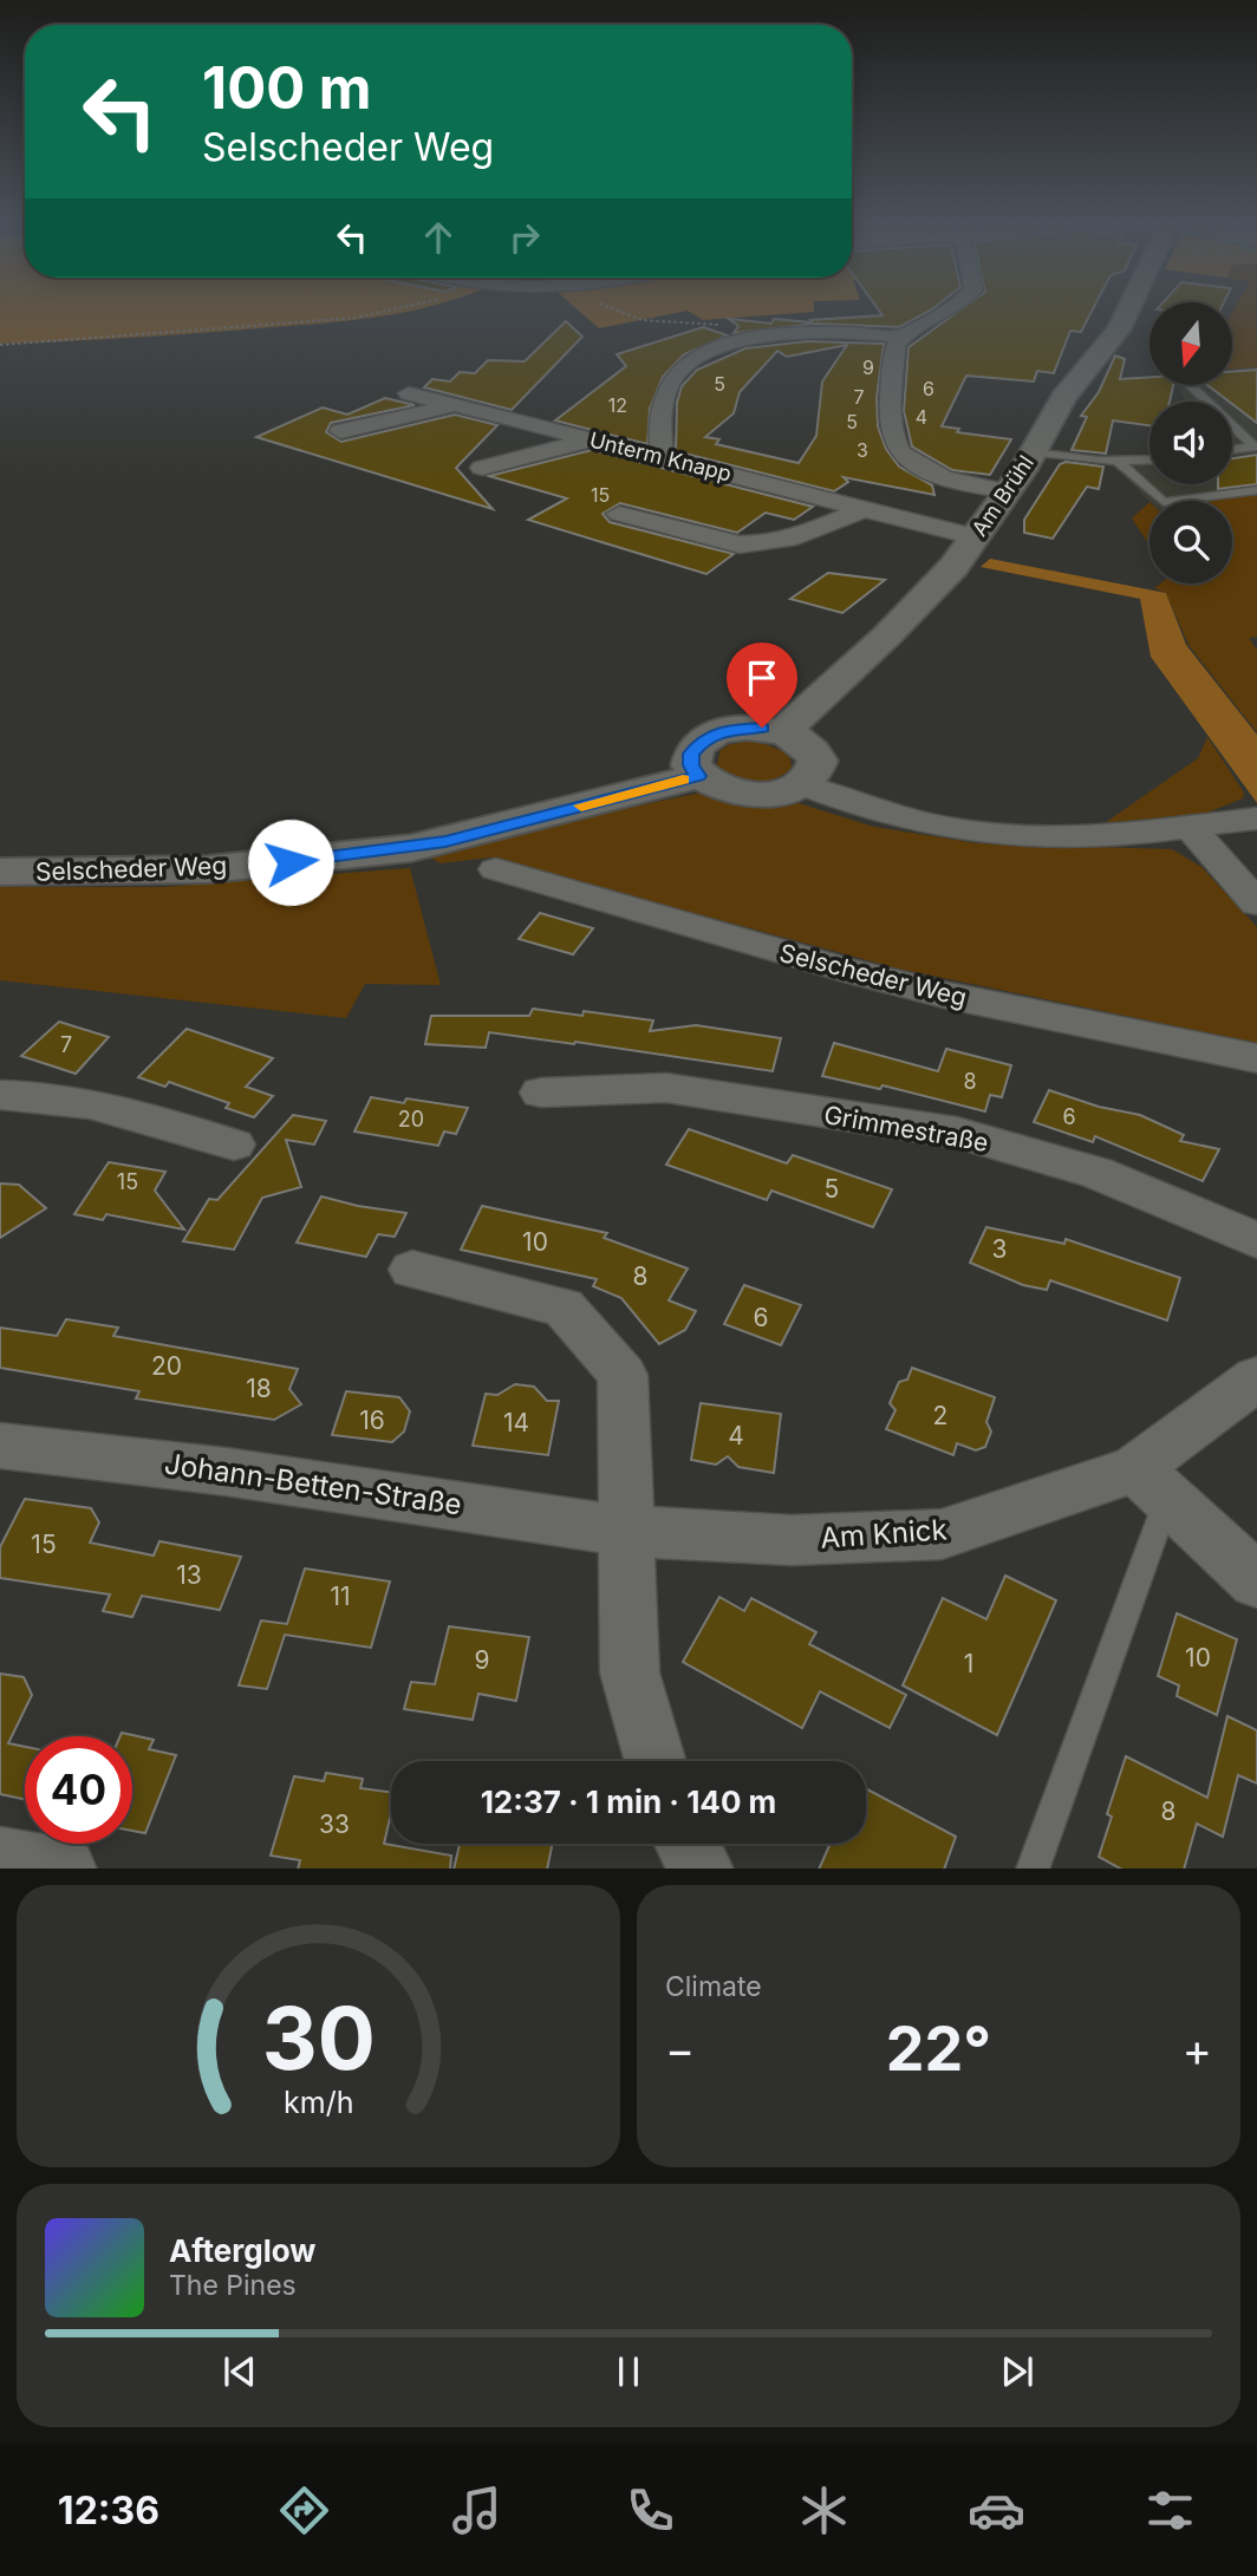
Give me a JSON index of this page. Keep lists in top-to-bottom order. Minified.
{"streets":{"street":["Unterm Knapp","Am Brühl","Selscheder Weg","Grimmestraße","Johann-Betten-Straße","Am Knick"]},"crossings":[["Unterm Knapp","Am Brühl"],["Johann-Betten-Straße","Am Knick"]],"house_numbers":["9","5","6","7","12","4","5","3","15","7","8","6","20","15","5","10","3","8","6","20","18","2","16","14","4","15","13","11","10","9","1","8","33"],"north":"bottom","page":{"turn":["100 m","Selscheder Weg"],"limit":"40","trip":"12:37 · 1 min · 140 m","tile":"Climate","heat":["−","22°","+"],"song":["Afterglow","The Pines"],"tabs":"12:36","gauge":["30","km/h"]}}
